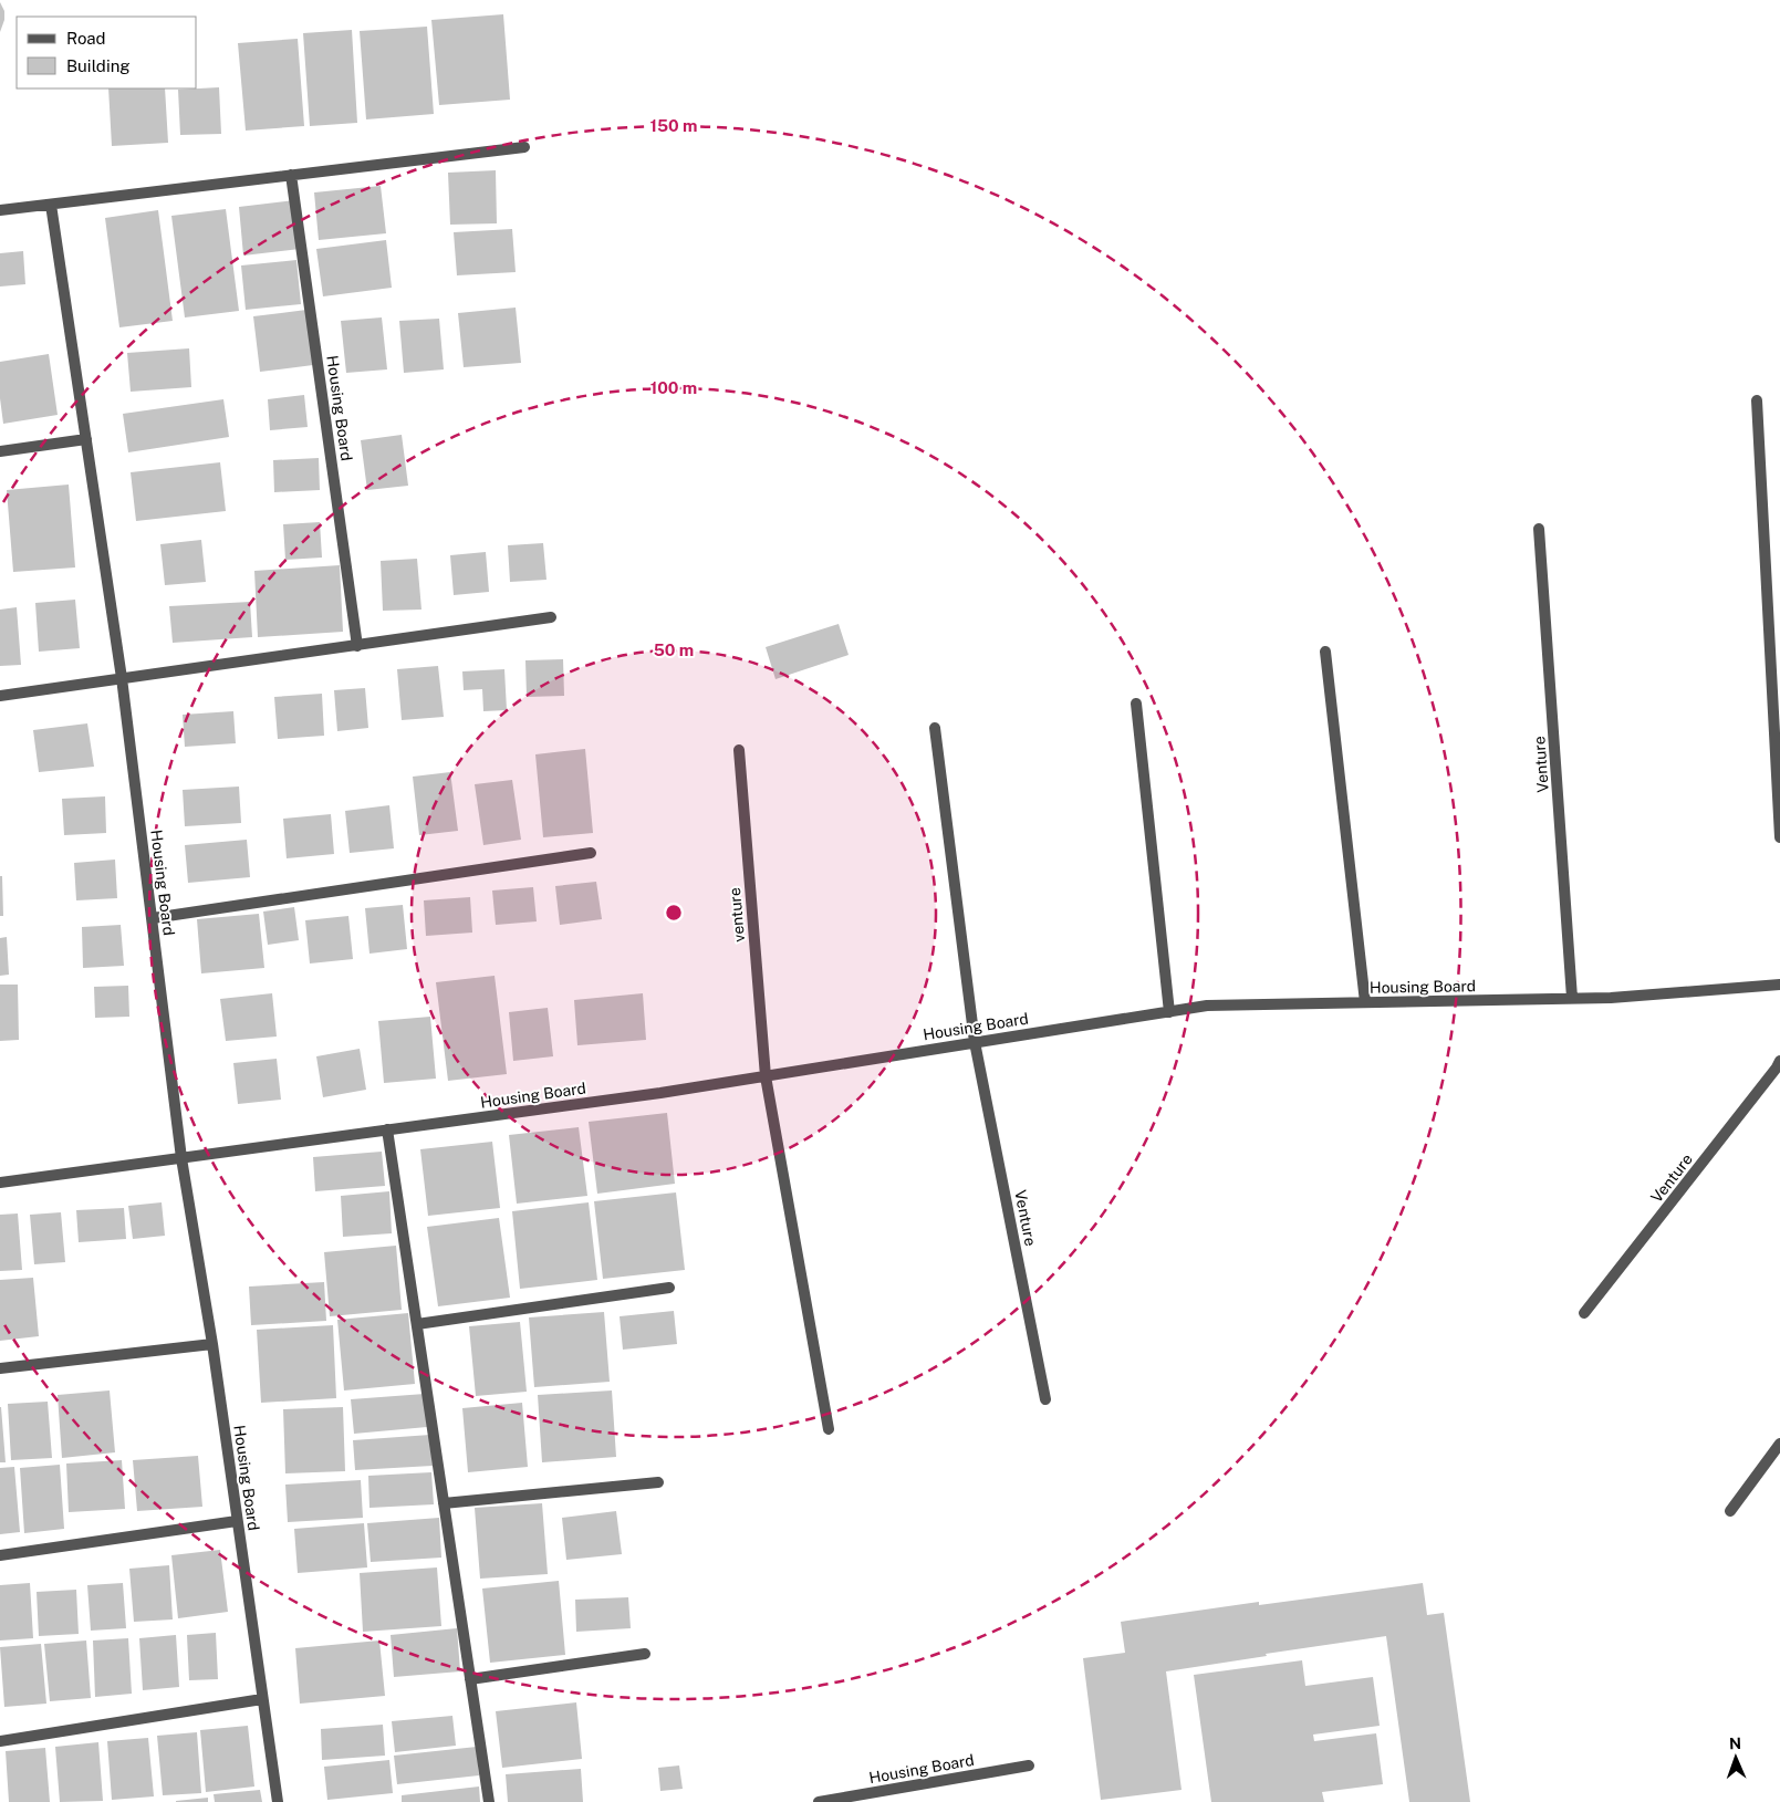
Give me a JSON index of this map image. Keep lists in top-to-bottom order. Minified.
{"streets":{"street":["Housing Board","Venture","venture"]},"crossings":[["Housing Board","Venture"],["Housing Board","venture"]],"legend":["Road","Building"],"north":"top","rings":["150 m","100 m","50 m"]}
